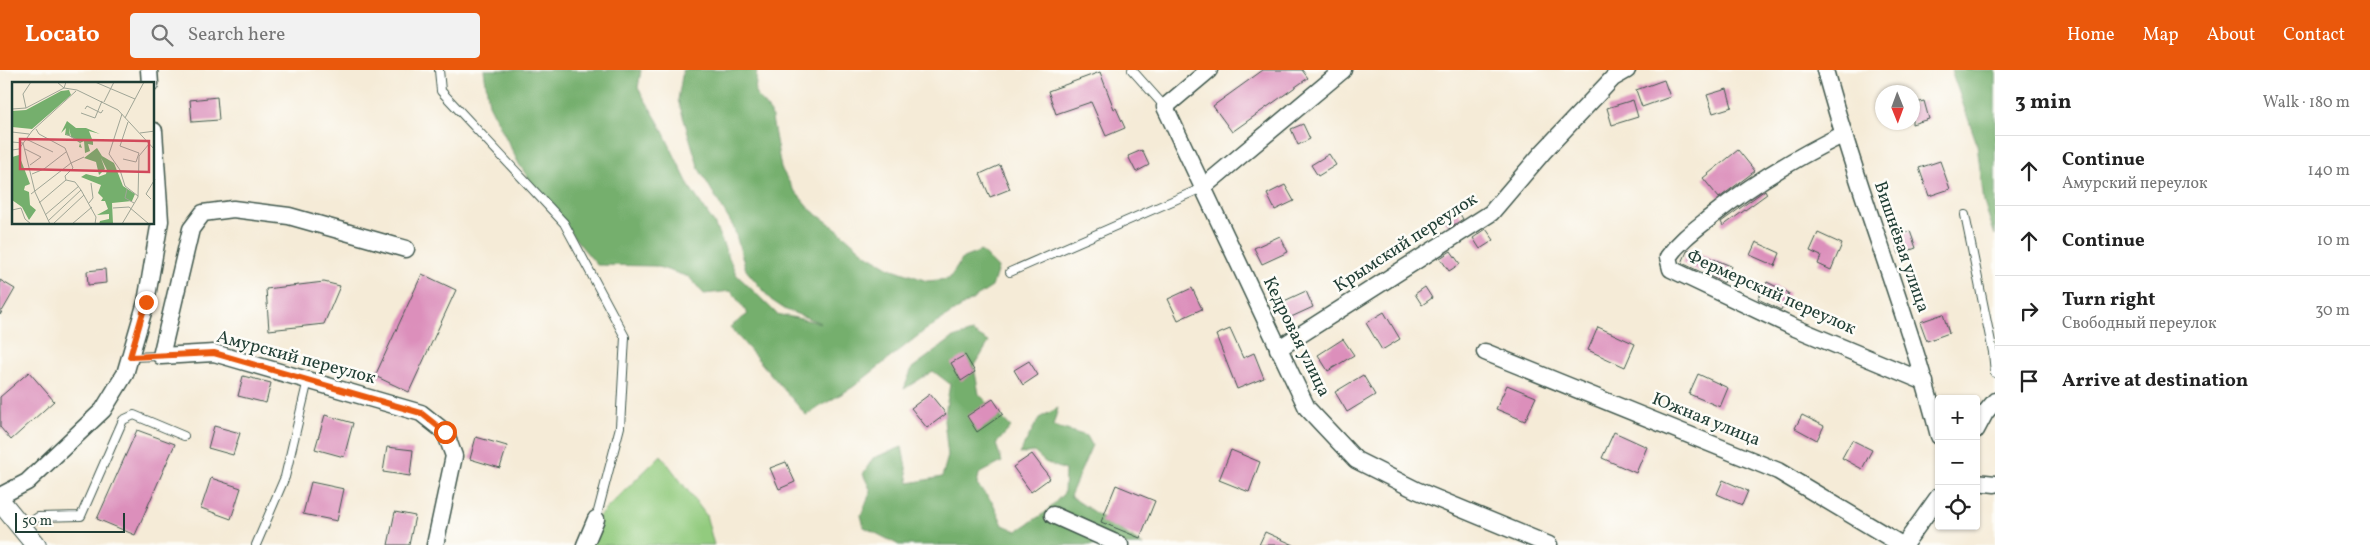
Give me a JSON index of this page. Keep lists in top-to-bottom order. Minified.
{"streets":{"street":["Крымский переулок","Вишнёвая улица","Фермерский переулок","Кедровая улица","Амурский переулок","Южная улица"]},"crossings":[["Крымский переулок","Кедровая улица"],["Вишнёвая улица","Фермерский переулок"]],"scale_bar":"50 m","north":"bottom","page":{"header":"Locato","search":"Search here","nav":["Home","Map","About","Contact"],"heading":["3 min","Walk · 180 m"],"list":[["Continue","Амурский переулок","140 m"],["Continue","10 m"],["Turn right","Свободный переулок","30 m"],"Arrive at destination"],"map_buttons":["+","−"],"scale":"50 m"}}
